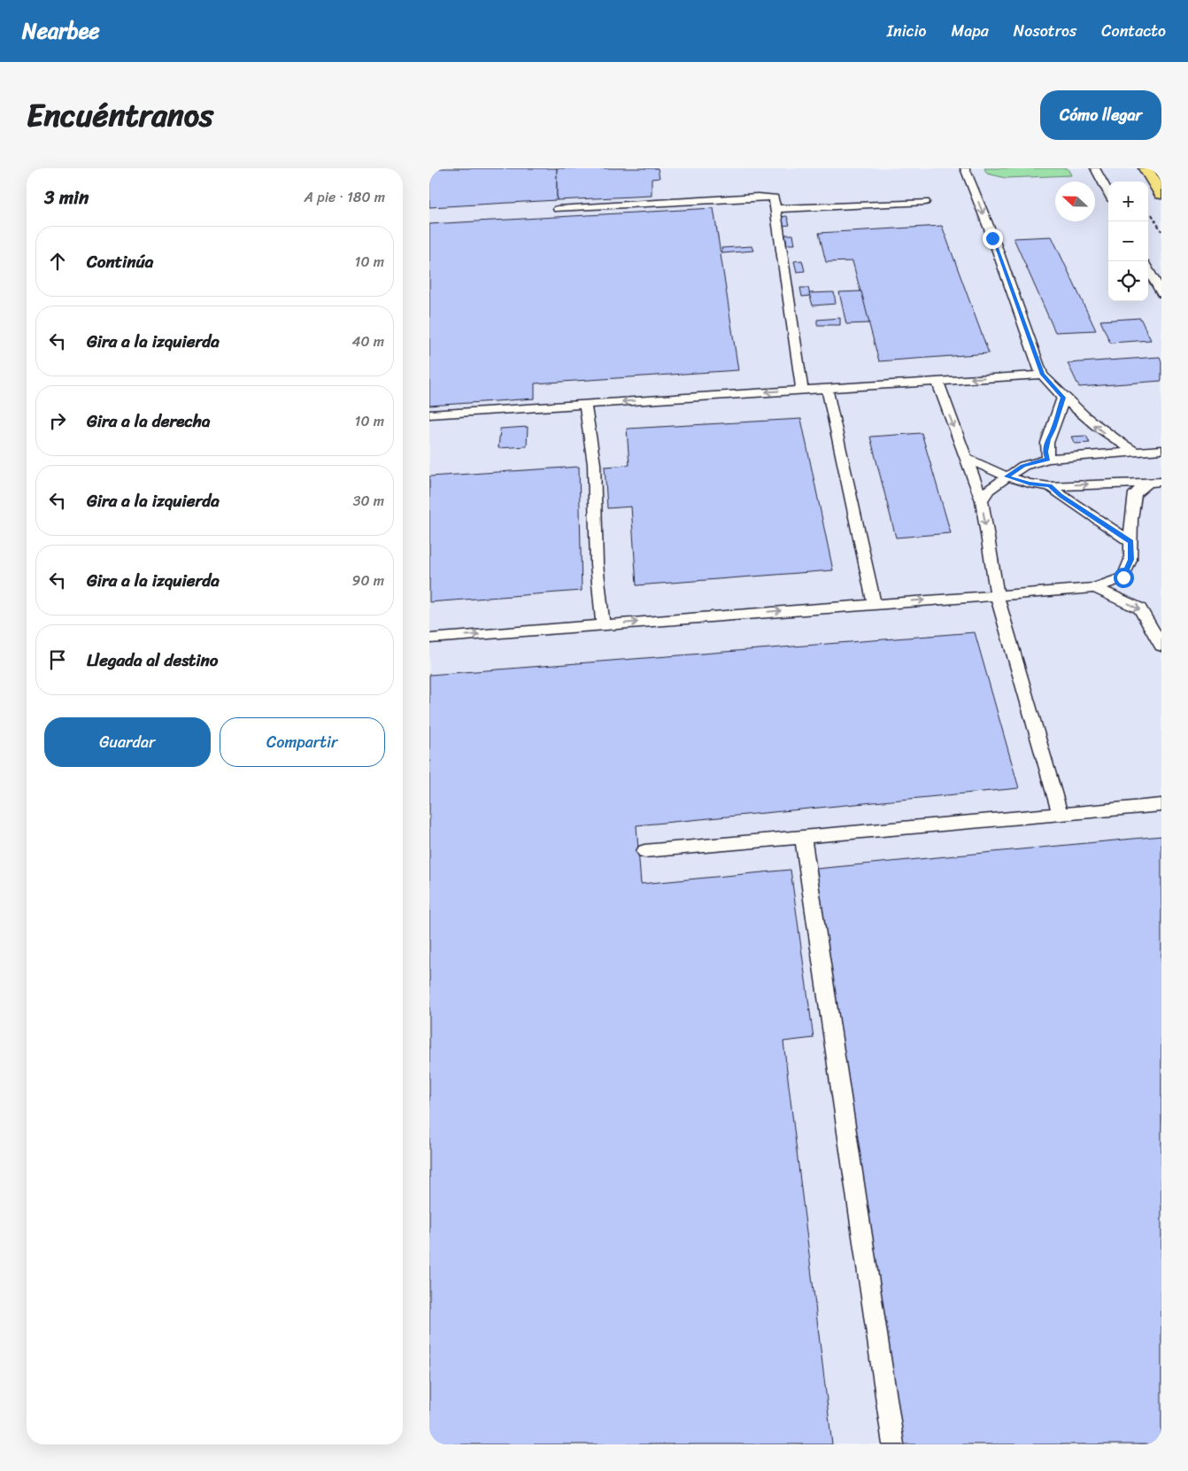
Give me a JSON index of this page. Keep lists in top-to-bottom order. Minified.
{"north":"left","page":{"header":"Nearbee","nav":["Inicio","Mapa","Nosotros","Contacto"],"title":"Encuéntranos","buttons":["Cómo llegar",["Guardar","Compartir"]],"heading":["3 min","A pie · 180 m"],"map_buttons":["+","−"],"list":[["Continúa","10 m"],["Gira a la izquierda","40 m"],["Gira a la derecha","10 m"],["Gira a la izquierda","30 m"],["Gira a la izquierda","90 m"],"Llegada al destino"]}}
